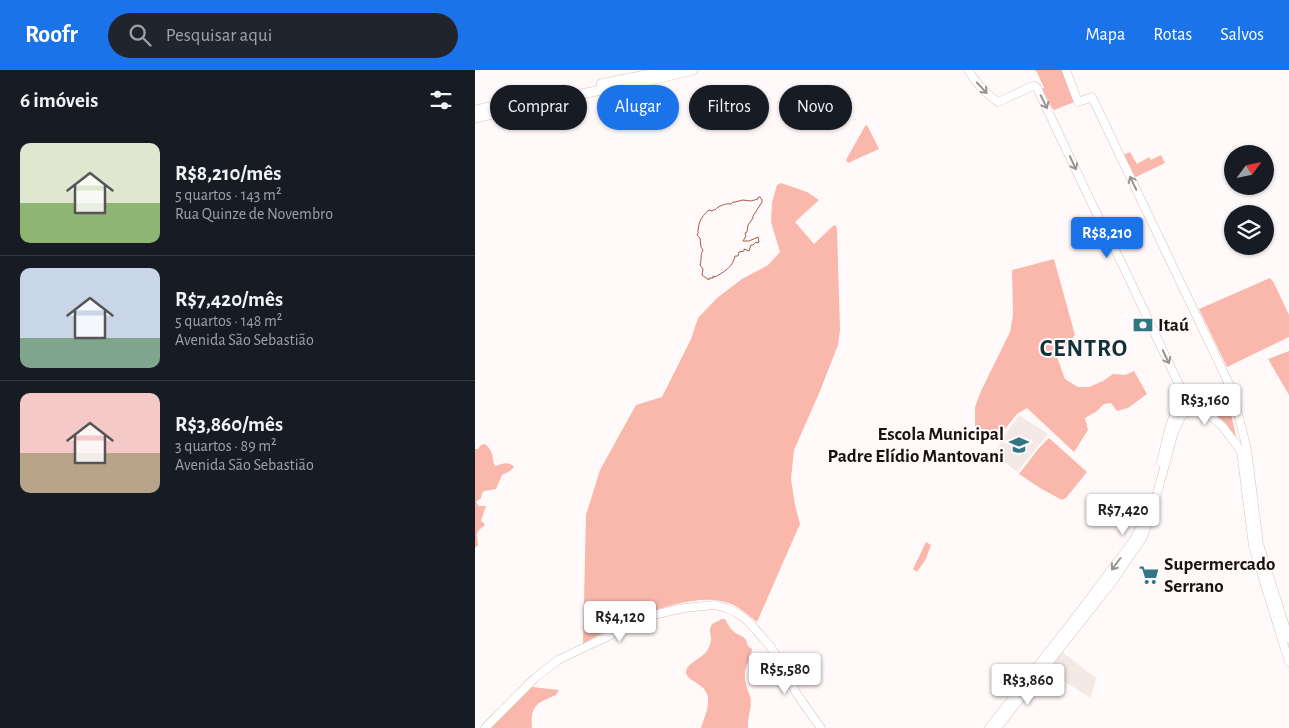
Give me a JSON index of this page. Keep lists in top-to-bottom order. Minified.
{"districts":["CENTRO"],"places":{"bank":["Itaú"],"school or university":["Escola Municipal Padre Elídio Mantovani"],"supermarket":["Supermercado Serrano"]},"north":"top right","page":{"header":"Roofr","search":"Pesquisar aqui","nav":["Mapa","Rotas","Salvos"],"heading":"6 imóveis","chip":["Comprar","Alugar","Filtros","Novo"],"list":[{"name":"R$8,210/mês","note":"5 quartos · 143 m² · Rua Quinze de Novembro"},{"name":"R$7,420/mês","note":"5 quartos · 148 m² · Avenida São Sebastião"},{"name":"R$3,860/mês","note":"3 quartos · 89 m² · Avenida São Sebastião"}],"price":["R$8,210","R$3,160","R$7,420","R$4,120","R$5,580","R$3,860"]}}
